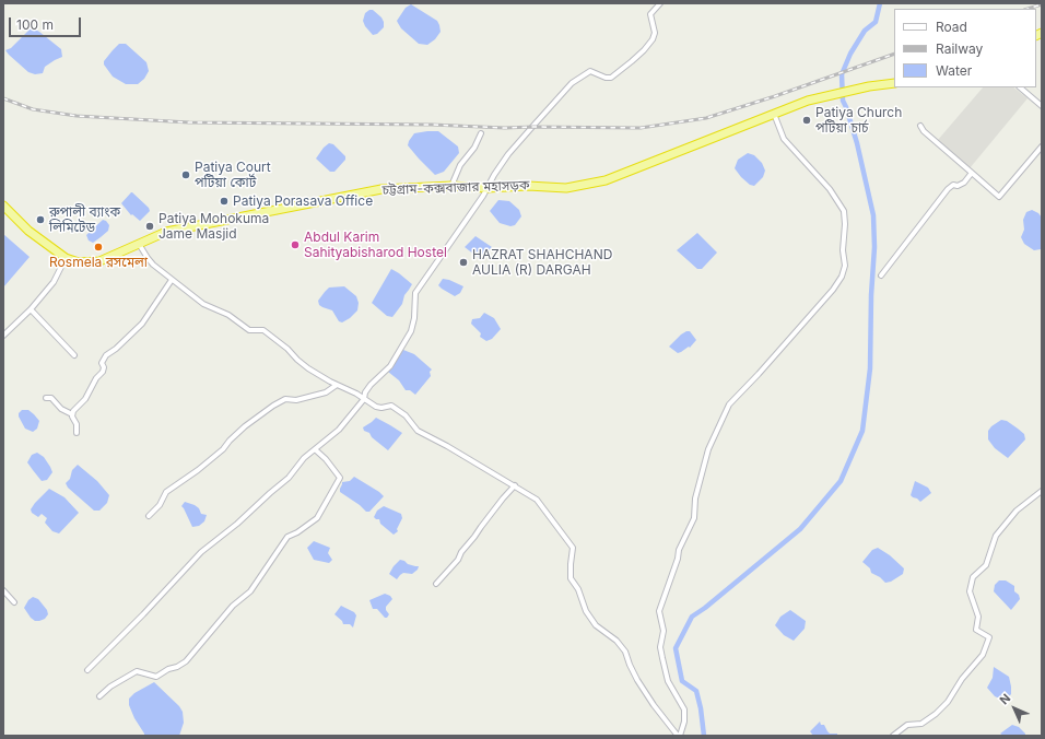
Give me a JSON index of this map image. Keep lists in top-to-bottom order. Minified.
{"streets":{"highway":["চট্টগ্রাম-কক্সবাজার মহাসড়ক"]},"places":["Patiya Church পটিয়া চার্চ","Patiya Court পটিয়া কোর্ট","Patiya Porasava Office","রুপালী ব্যাংক লিমিটেড","Patiya Mohokuma Jame Masjid","Abdul Karim Sahityabisharod Hostel","Rosmela রসমেলা","HAZRAT SHAHCHAND AULIA (R) DARGAH"],"legend":["Road","Railway","Water"],"scale_bar":"100 m","north":"top left"}
